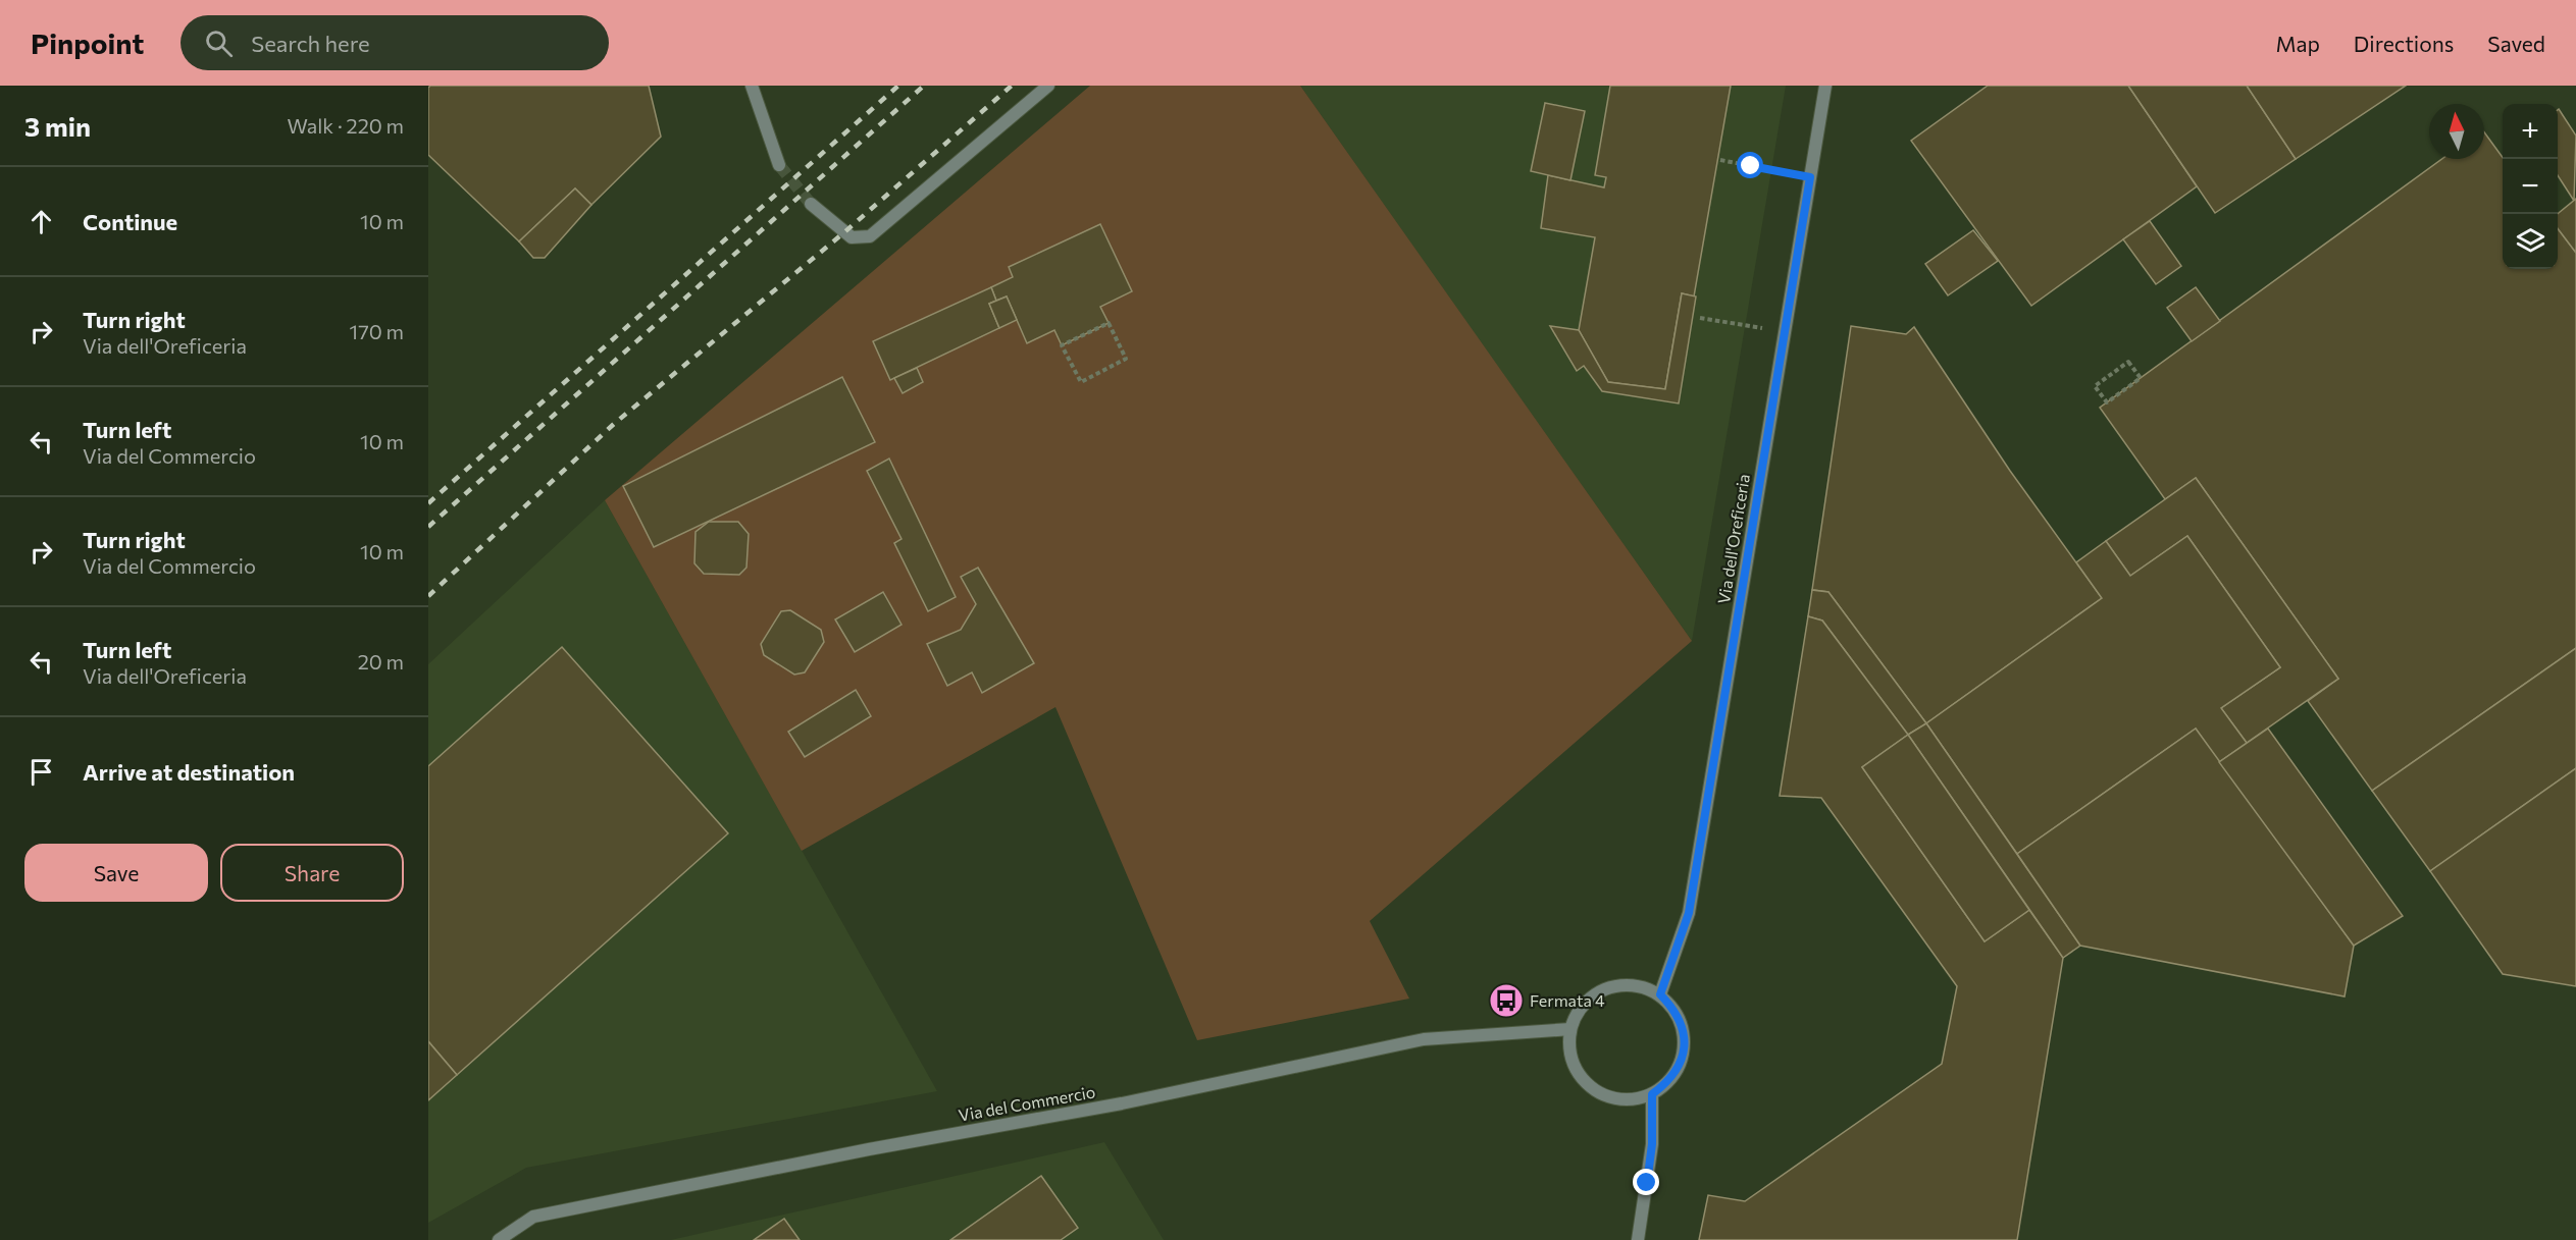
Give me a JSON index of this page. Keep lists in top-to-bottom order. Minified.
{"streets":{"street":["Via dell'Oreficeria","Via del Commercio"]},"crossings":[["Via dell'Oreficeria","Via del Commercio"]],"places":{"bus stop":["Fermata 4"]},"north":"top","page":{"header":"Pinpoint","search":"Search here","nav":["Map","Directions","Saved"],"heading":["3 min","Walk · 220 m"],"map_buttons":["+","−"],"list":[["Continue","10 m"],["Turn right","Via dell'Oreficeria","170 m"],["Turn left","Via del Commercio","10 m"],["Turn right","Via del Commercio","10 m"],["Turn left","Via dell'Oreficeria","20 m"],"Arrive at destination"],"buttons":["Save","Share"]}}
